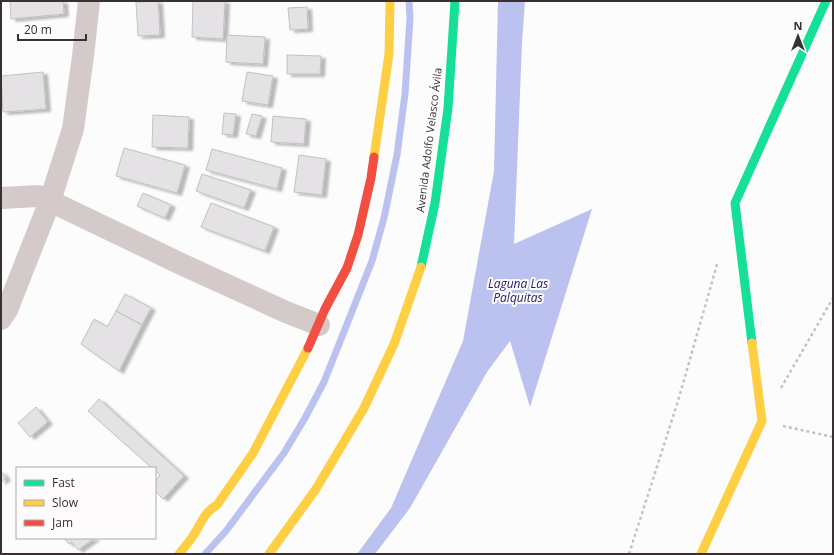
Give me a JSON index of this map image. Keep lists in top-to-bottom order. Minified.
{"streets":{"main road":["Avenida Adolfo Velasco Ávila"]},"water":["Laguna Las Palquitas"],"legend":["Fast","Slow","Jam"],"scale_bar":"20 m","north":"top"}
